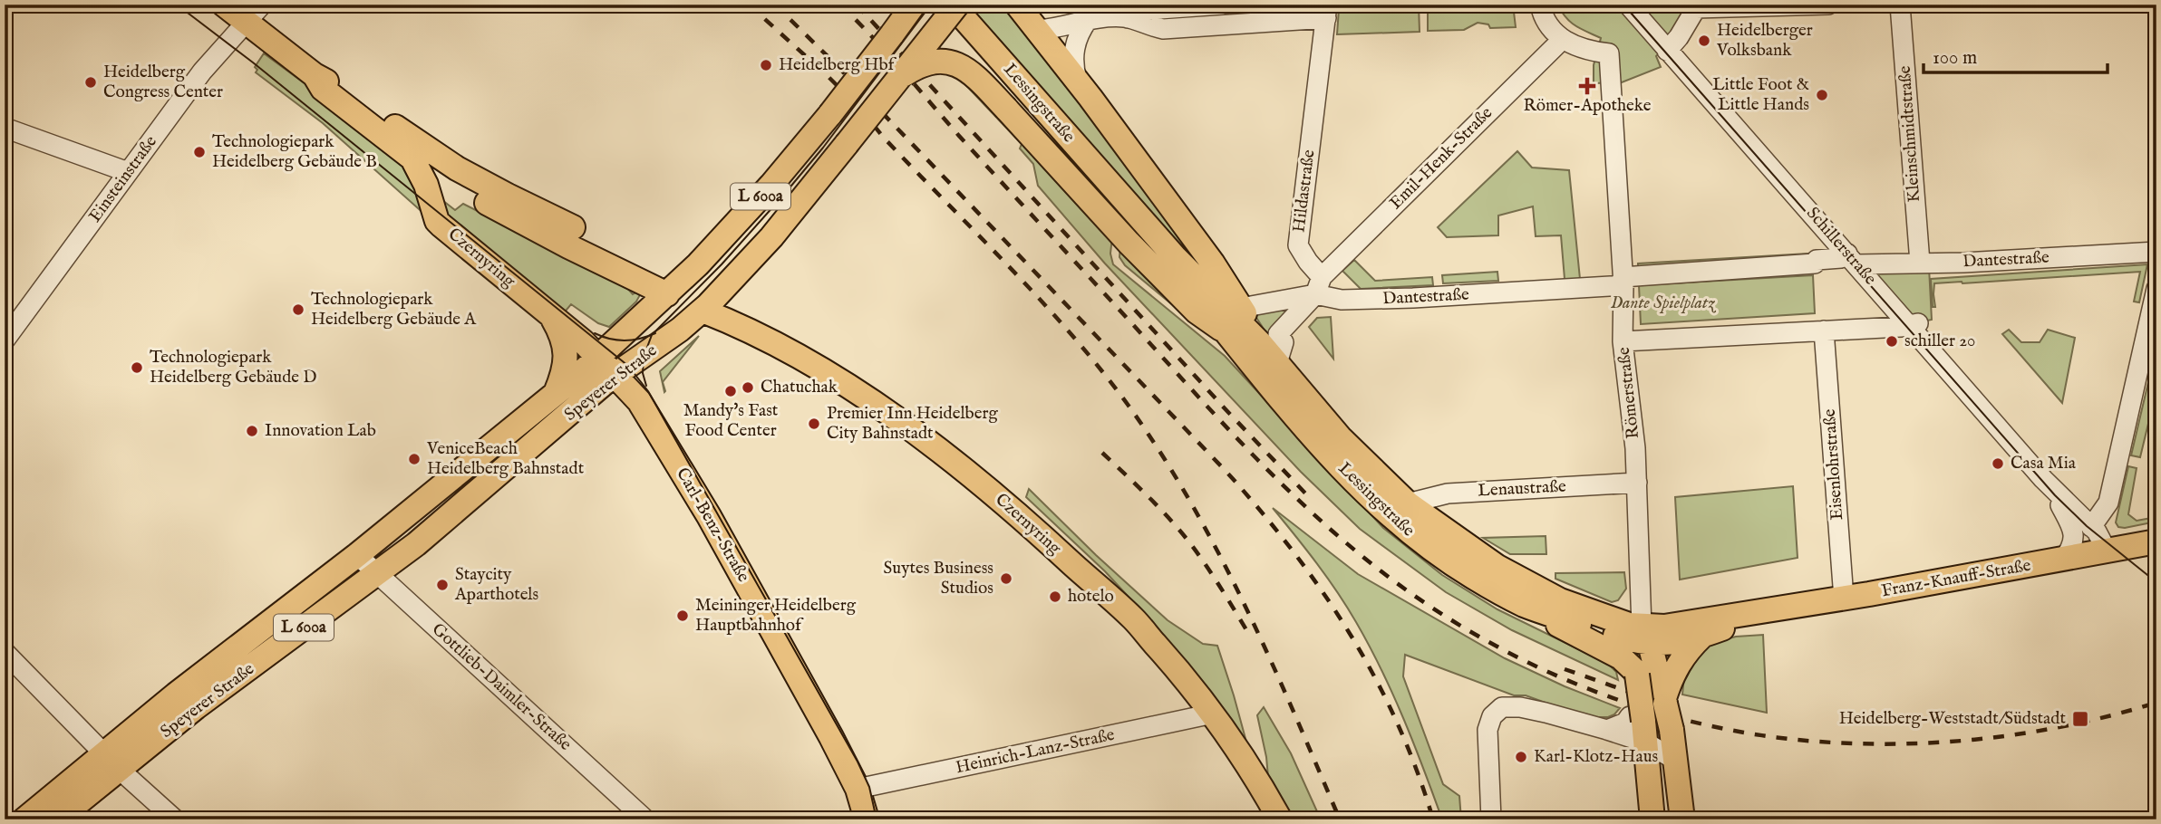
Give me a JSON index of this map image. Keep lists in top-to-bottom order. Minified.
{"streets":{"main road":["Lessingstraße","L 600a","Czernyring","Speyerer Straße","Carl-Benz-Straße","Franz-Knauff-Straße"],"street":["Kleinschmidtstraße","Emil-Henk-Straße","Einsteinstraße","Hildastraße","Schillerstraße","Dantestraße","Römerstraße","Eisenlohrstraße","Lenaustraße","Gottlieb-Daimler-Straße","Heinrich-Lanz-Straße"]},"crossings":[["Lessingstraße","Römerstraße"],["Lessingstraße","Lenaustraße"],["Lessingstraße","Franz-Knauff-Straße"],["Kleinschmidtstraße","Dantestraße"],["Emil-Henk-Straße","Hildastraße"],["Emil-Henk-Straße","Dantestraße"],["Emil-Henk-Straße","Römerstraße"],["Einsteinstraße","Czernyring"],["Hildastraße","Dantestraße"],["Schillerstraße","Dantestraße"],["Schillerstraße","Franz-Knauff-Straße"],["Czernyring","Speyerer Straße"],["Czernyring","Carl-Benz-Straße"],["Czernyring","Heinrich-Lanz-Straße"],["Dantestraße","Römerstraße"],["Speyerer Straße","Carl-Benz-Straße"],["Speyerer Straße","Gottlieb-Daimler-Straße"],["Römerstraße","Lenaustraße"],["Römerstraße","Franz-Knauff-Straße"],["Eisenlohrstraße","Franz-Knauff-Straße"],["Carl-Benz-Straße","Heinrich-Lanz-Straße"]],"parks":["Dante Spielplatz"],"places":{"other":["Heidelberger Volksbank","Heidelberg Hbf","Heidelberg Congress Center","Little Foot & Little Hands","Technologiepark Heidelberg Gebäude B","Technologiepark Heidelberg Gebäude A","schiller 20","Technologiepark Heidelberg Gebäude D","Chatuchak","Mandy's Fast Food Center","Premier Inn Heidelberg City Bahnstadt","Innovation Lab","VeniceBeach Heidelberg Bahnstadt","Casa Mia","Suytes Business Studios","Staycity Aparthotels","hotelo","Meininger Heidelberg Hauptbahnhof","Karl-Klotz-Haus"],"health":["Römer-Apotheke"],"transit":["Heidelberg-Weststadt/Südstadt"]},"scale_bar":"100 m"}
